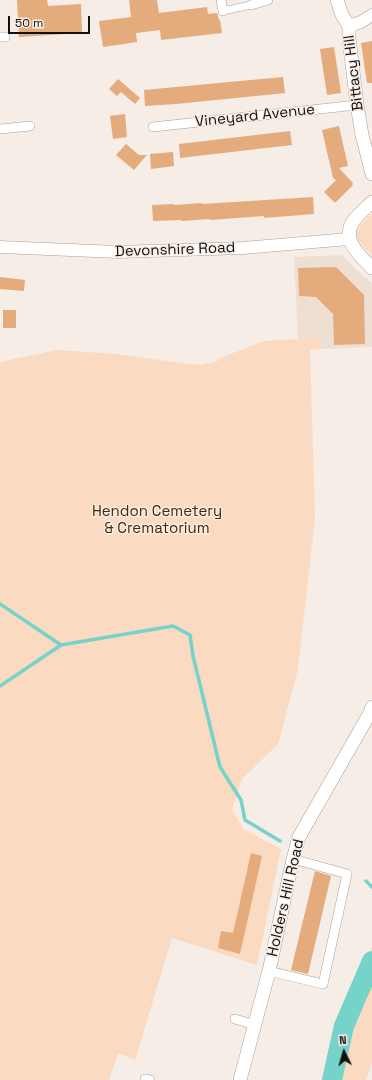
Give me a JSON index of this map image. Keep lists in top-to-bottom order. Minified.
{"streets":{"main road":["Bittacy Hill","Holders Hill Road"],"street":["Vineyard Avenue","Devonshire Road"]},"crossings":[["Bittacy Hill","Vineyard Avenue"]],"parks":["Hendon Cemetery & Crematorium"],"scale_bar":"50 m","north":"top"}
